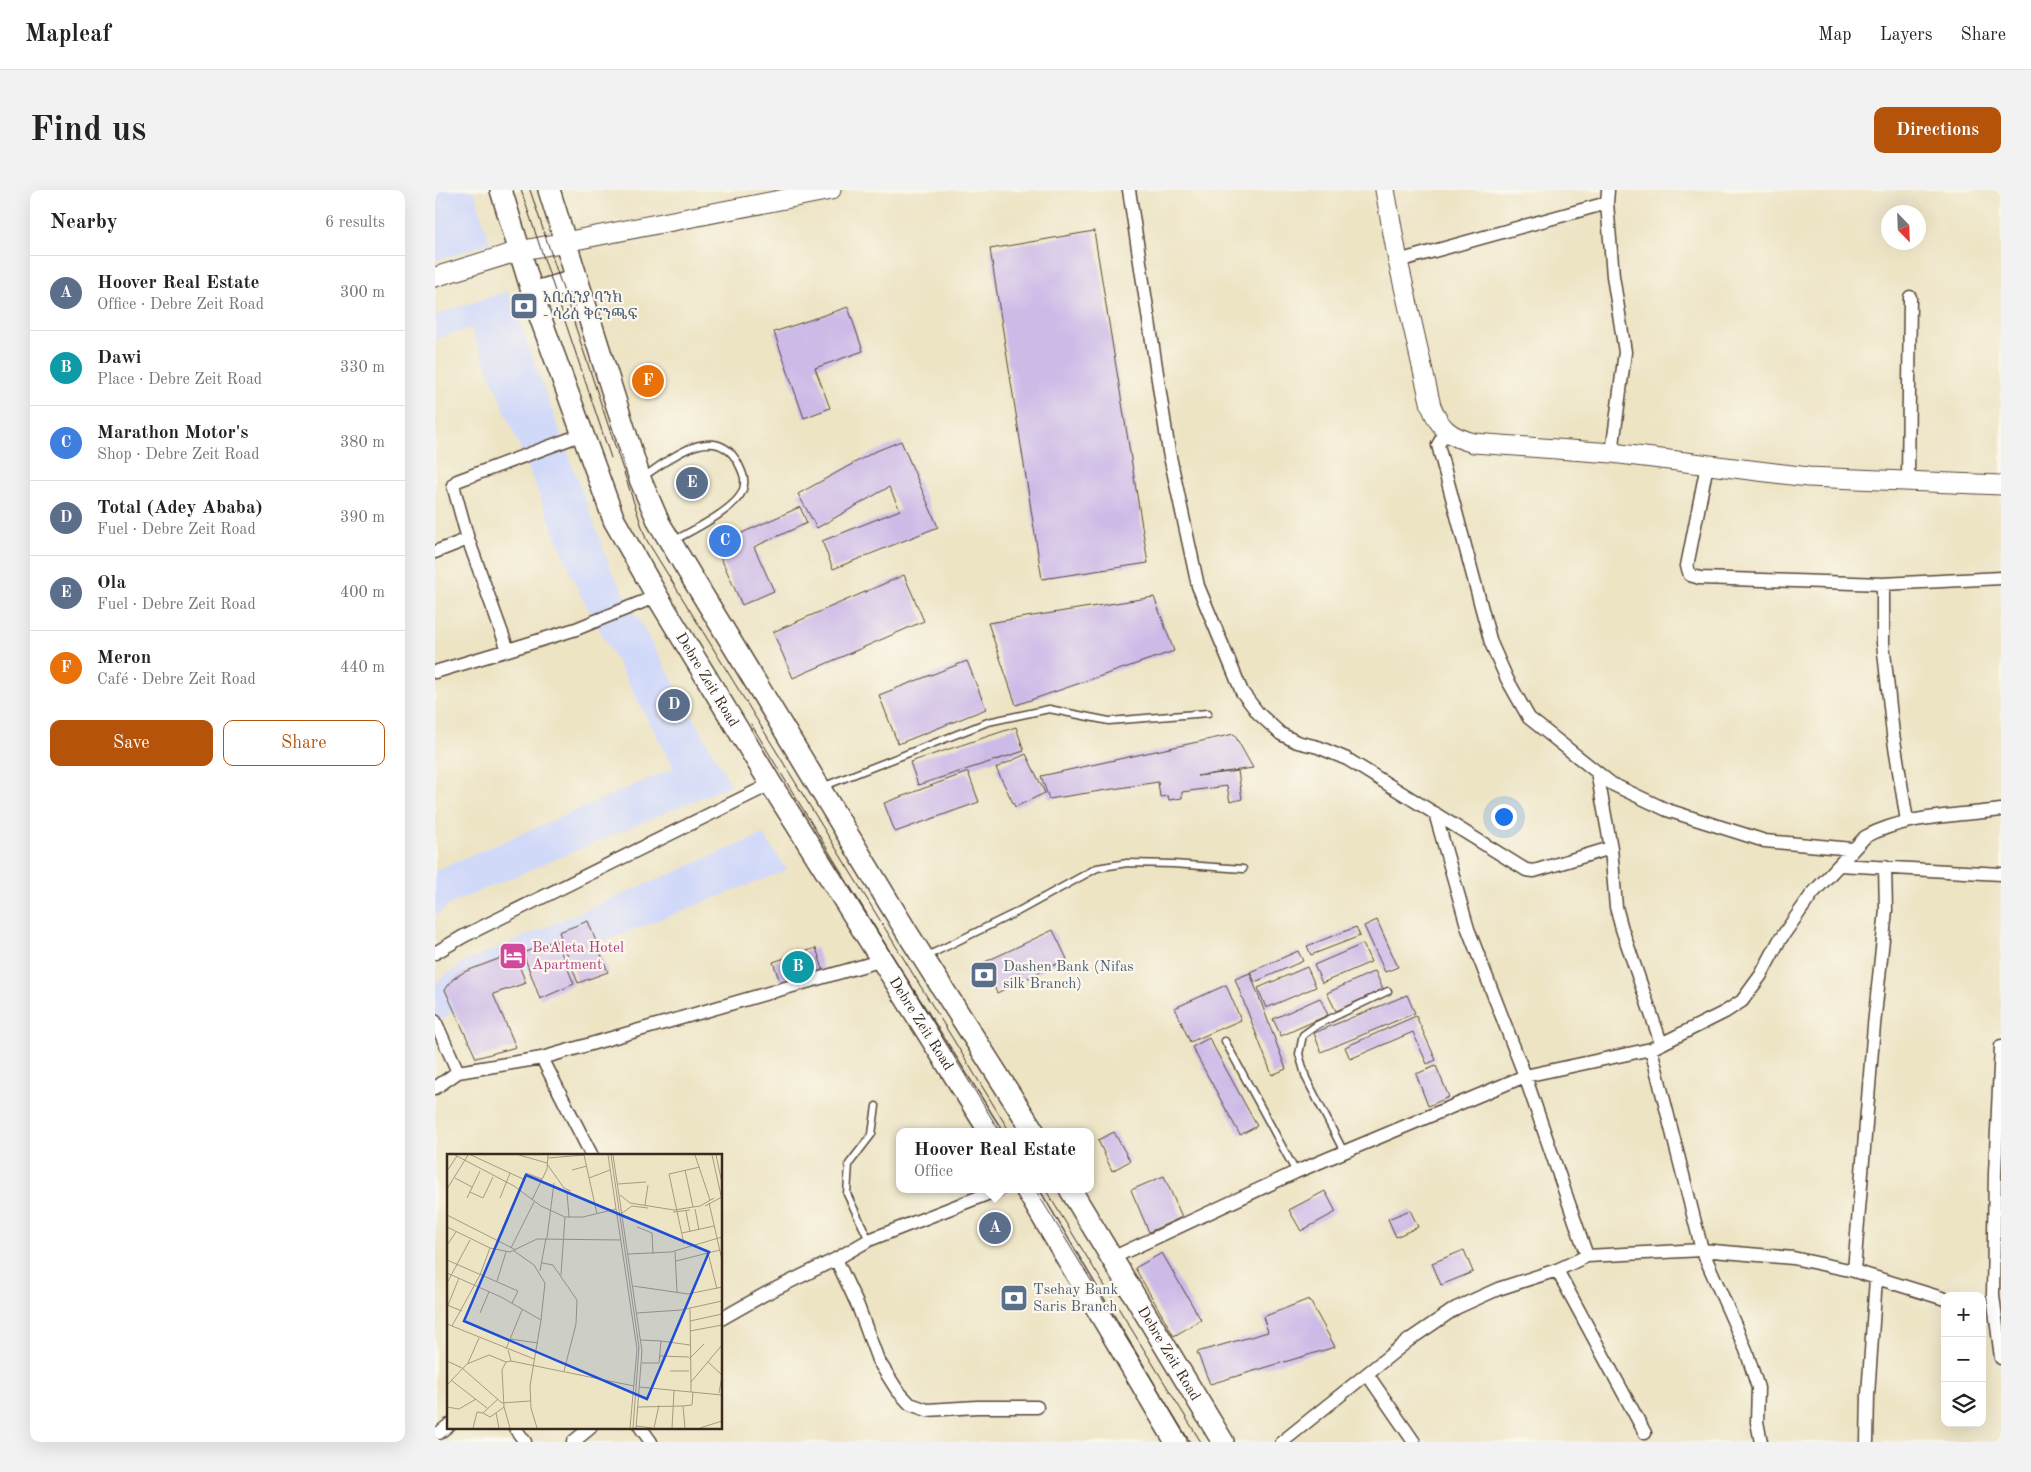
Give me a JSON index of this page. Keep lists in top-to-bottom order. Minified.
{"streets":{"main road":["Debre Zeit Road"]},"places":{"bank":["አቢሲንያ ባንክ - ሳሪስ ቅርንጫፍ","Dashen Bank (Nifas silk Branch)","Tsehay Bank Saris Branch"],"hotel":["BeAleta Hotel Apartment"]},"north":"bottom right","page":{"header":"Mapleaf","nav":["Map","Layers","Share"],"buttons":["Directions",["Save","Share"]],"title":"Find us","heading":["Nearby","6 results"],"list":[{"mark":"A","name":"Hoover Real Estate","note":"Office · Debre Zeit Road","value":"300 m"},{"mark":"B","name":"Dawi","note":"Place · Debre Zeit Road","value":"330 m"},{"mark":"C","name":"Marathon Motor's","note":"Shop · Debre Zeit Road","value":"380 m"},{"mark":"D","name":"Total (Adey Ababa)","note":"Fuel · Debre Zeit Road","value":"390 m"},{"mark":"E","name":"Ola","note":"Fuel · Debre Zeit Road","value":"400 m"},{"mark":"F","name":"Meron","note":"Café · Debre Zeit Road","value":"440 m"}],"pins":["F","E","C","D","B","A"],"popup":["Hoover Real Estate","Office"],"map_buttons":["+","−"]}}
